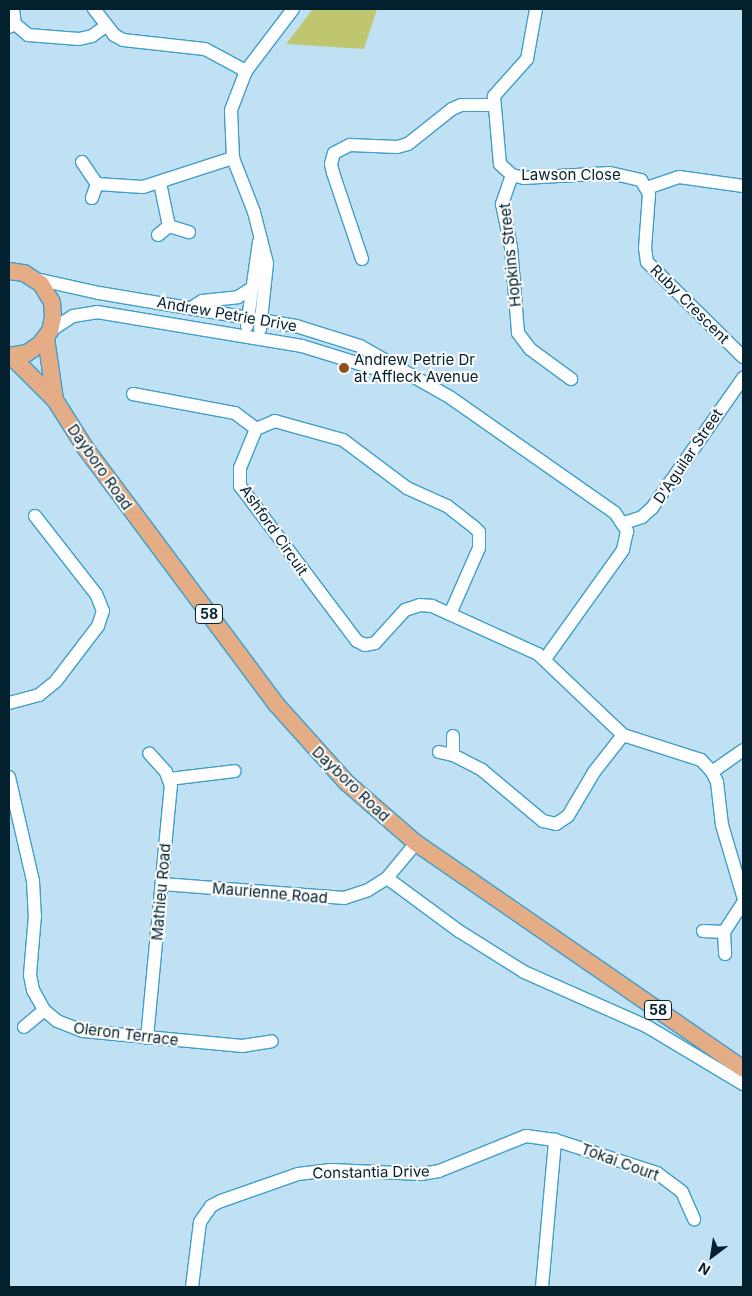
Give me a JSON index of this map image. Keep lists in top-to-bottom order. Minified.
{"streets":{"main road":["Dayboro Road","58"],"street":["Lawson Close","Hopkins Street","Ruby Crescent","Andrew Petrie Drive","D'Aguilar Street","Ashford Circuit","Mathieu Road","Maurienne Road","Oleron Terrace","Tokai Court","Constantia Drive"]},"crossings":[["Lawson Close","Hopkins Street"],["Lawson Close","Ruby Crescent"],["Andrew Petrie Drive","D'Aguilar Street"],["Andrew Petrie Drive","Dayboro Road"],["Andrew Petrie Drive","58"],["Dayboro Road","58"],["Dayboro Road","Maurienne Road"],["Mathieu Road","Maurienne Road"],["Mathieu Road","Oleron Terrace"],["Tokai Court","Constantia Drive"]],"places":["Andrew Petrie Dr at Affleck Avenue"],"north":"bottom left"}
